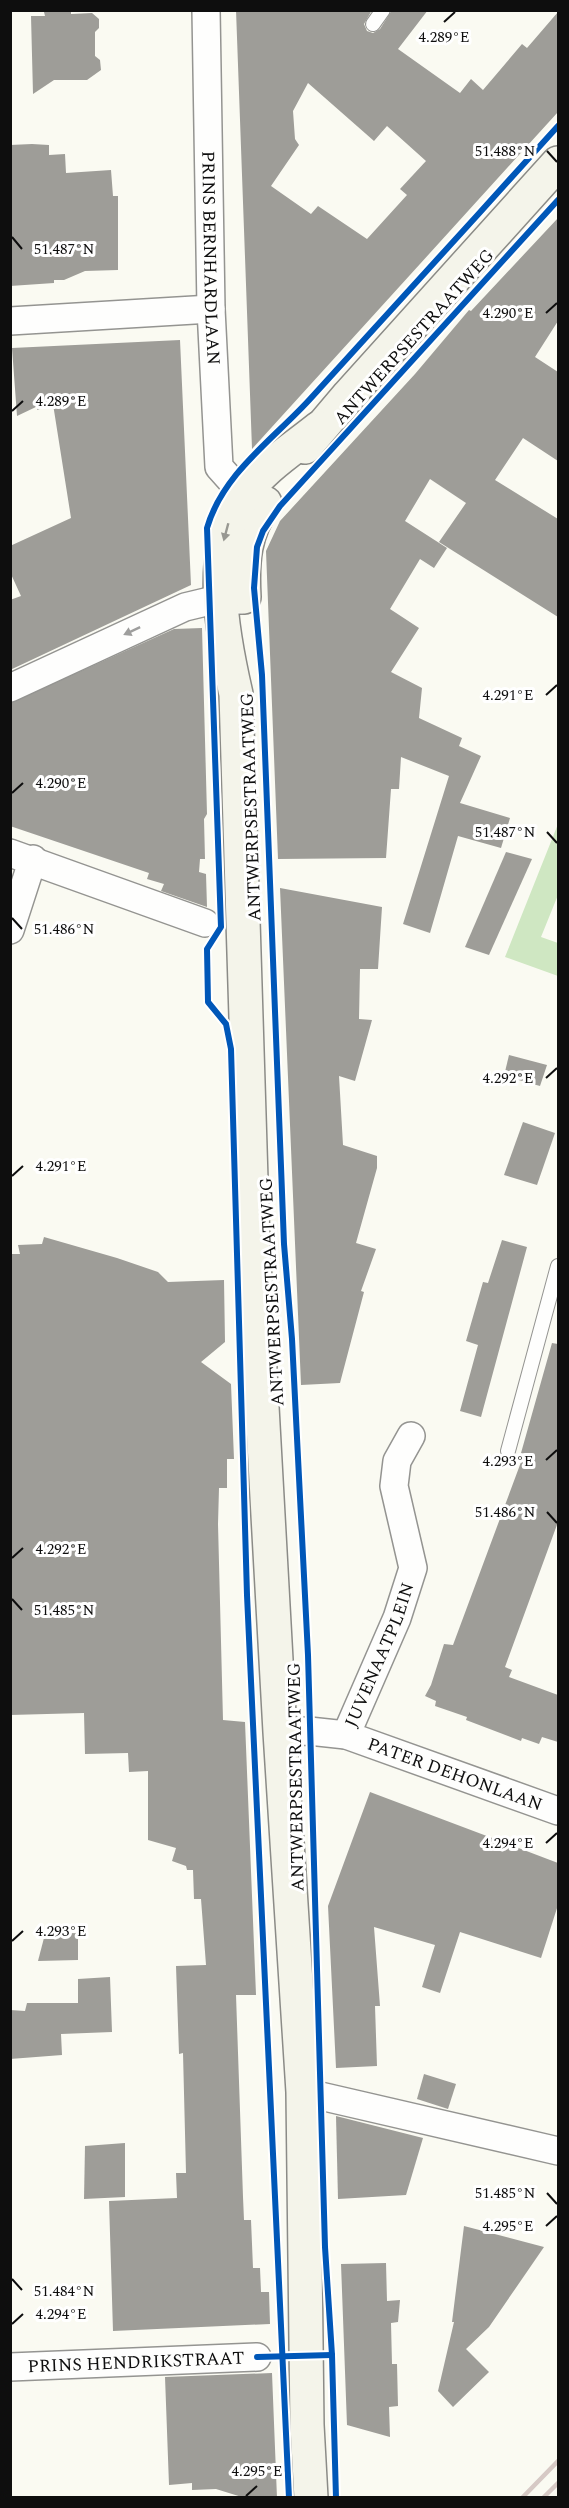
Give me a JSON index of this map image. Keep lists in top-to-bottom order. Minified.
{"streets":{"street":["PRINS BERNHARDLAAN","ANTWERPSESTRAATWEG","JUVENAATPLEIN","PATER DEHONLAAN","PRINS HENDRIKSTRAAT"]},"crossings":[["PRINS BERNHARDLAAN","ANTWERPSESTRAATWEG"],["ANTWERPSESTRAATWEG","PATER DEHONLAAN"],["JUVENAATPLEIN","PATER DEHONLAAN"]],"coordinates":["4.289°E","51.488°N","51.487°N","4.290°E","4.291°E","51.486°N","4.292°E","4.293°E","51.485°N","4.294°E","4.295°E","51.484°N"]}
